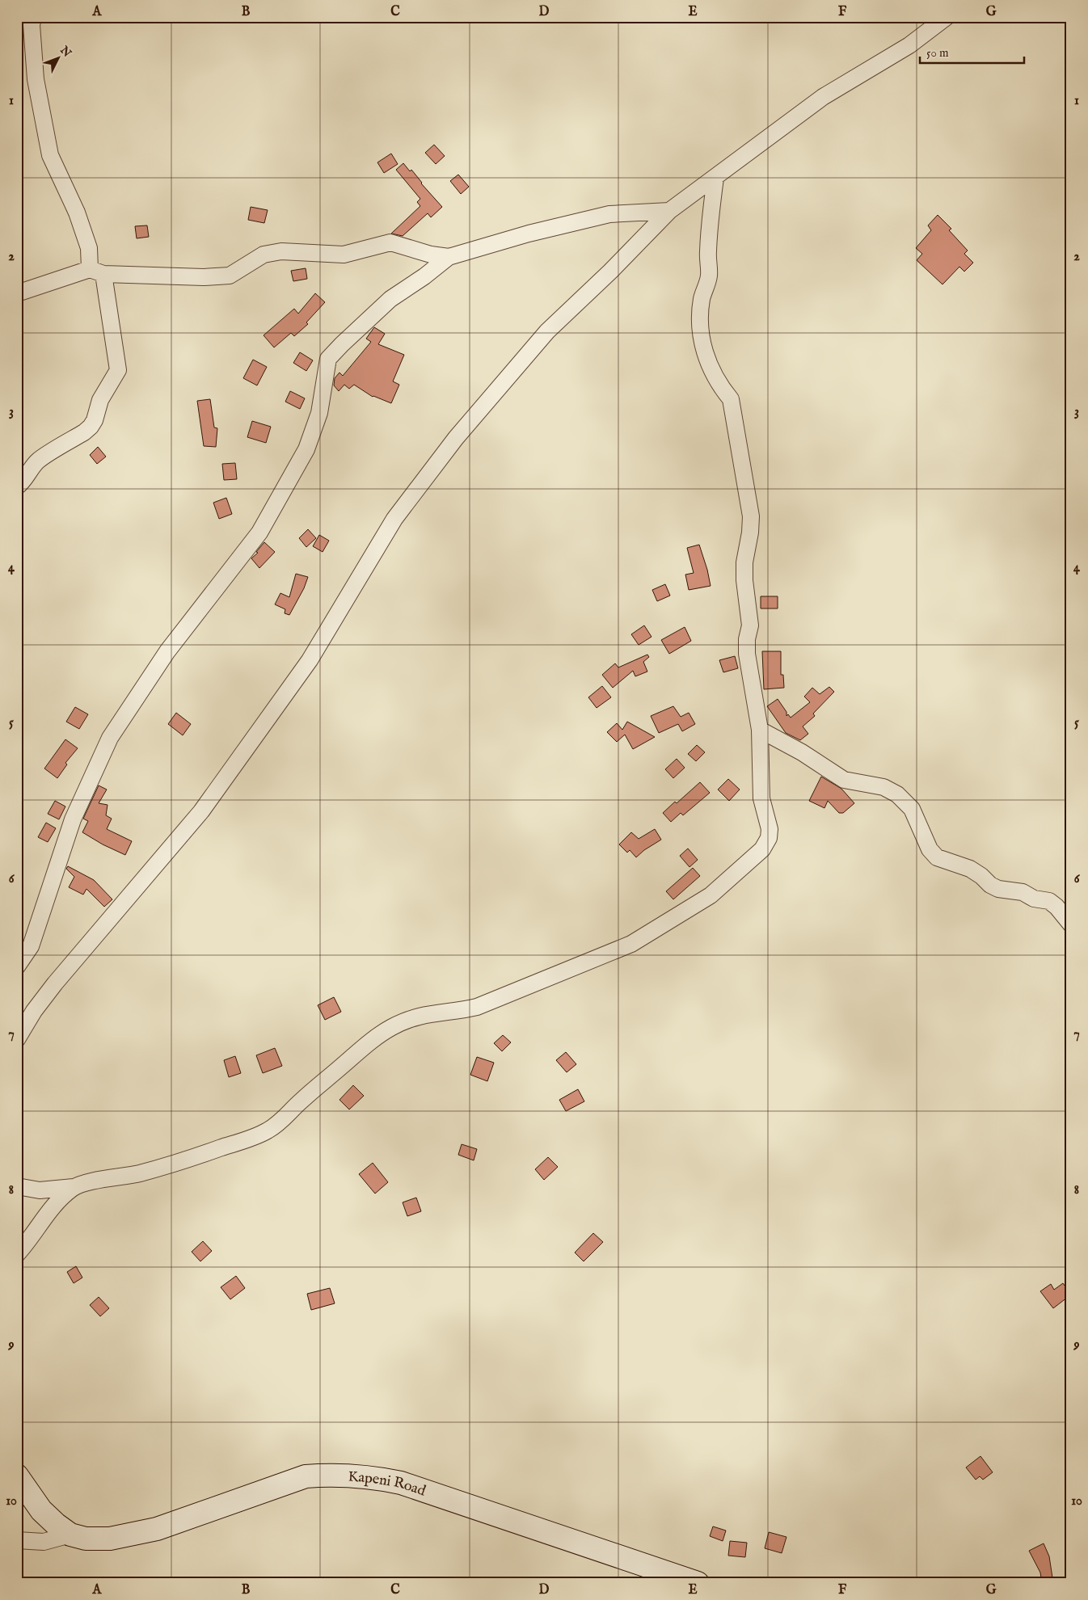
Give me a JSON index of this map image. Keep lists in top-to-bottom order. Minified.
{"streets":{"main road":["Kapeni Road"]},"scale_bar":"50 m","north":"top right","grid":{"columns":["A","B","C","D","E","F","G"],"rows":["1","2","3","4","5","6","7","8","9","10"]}}
